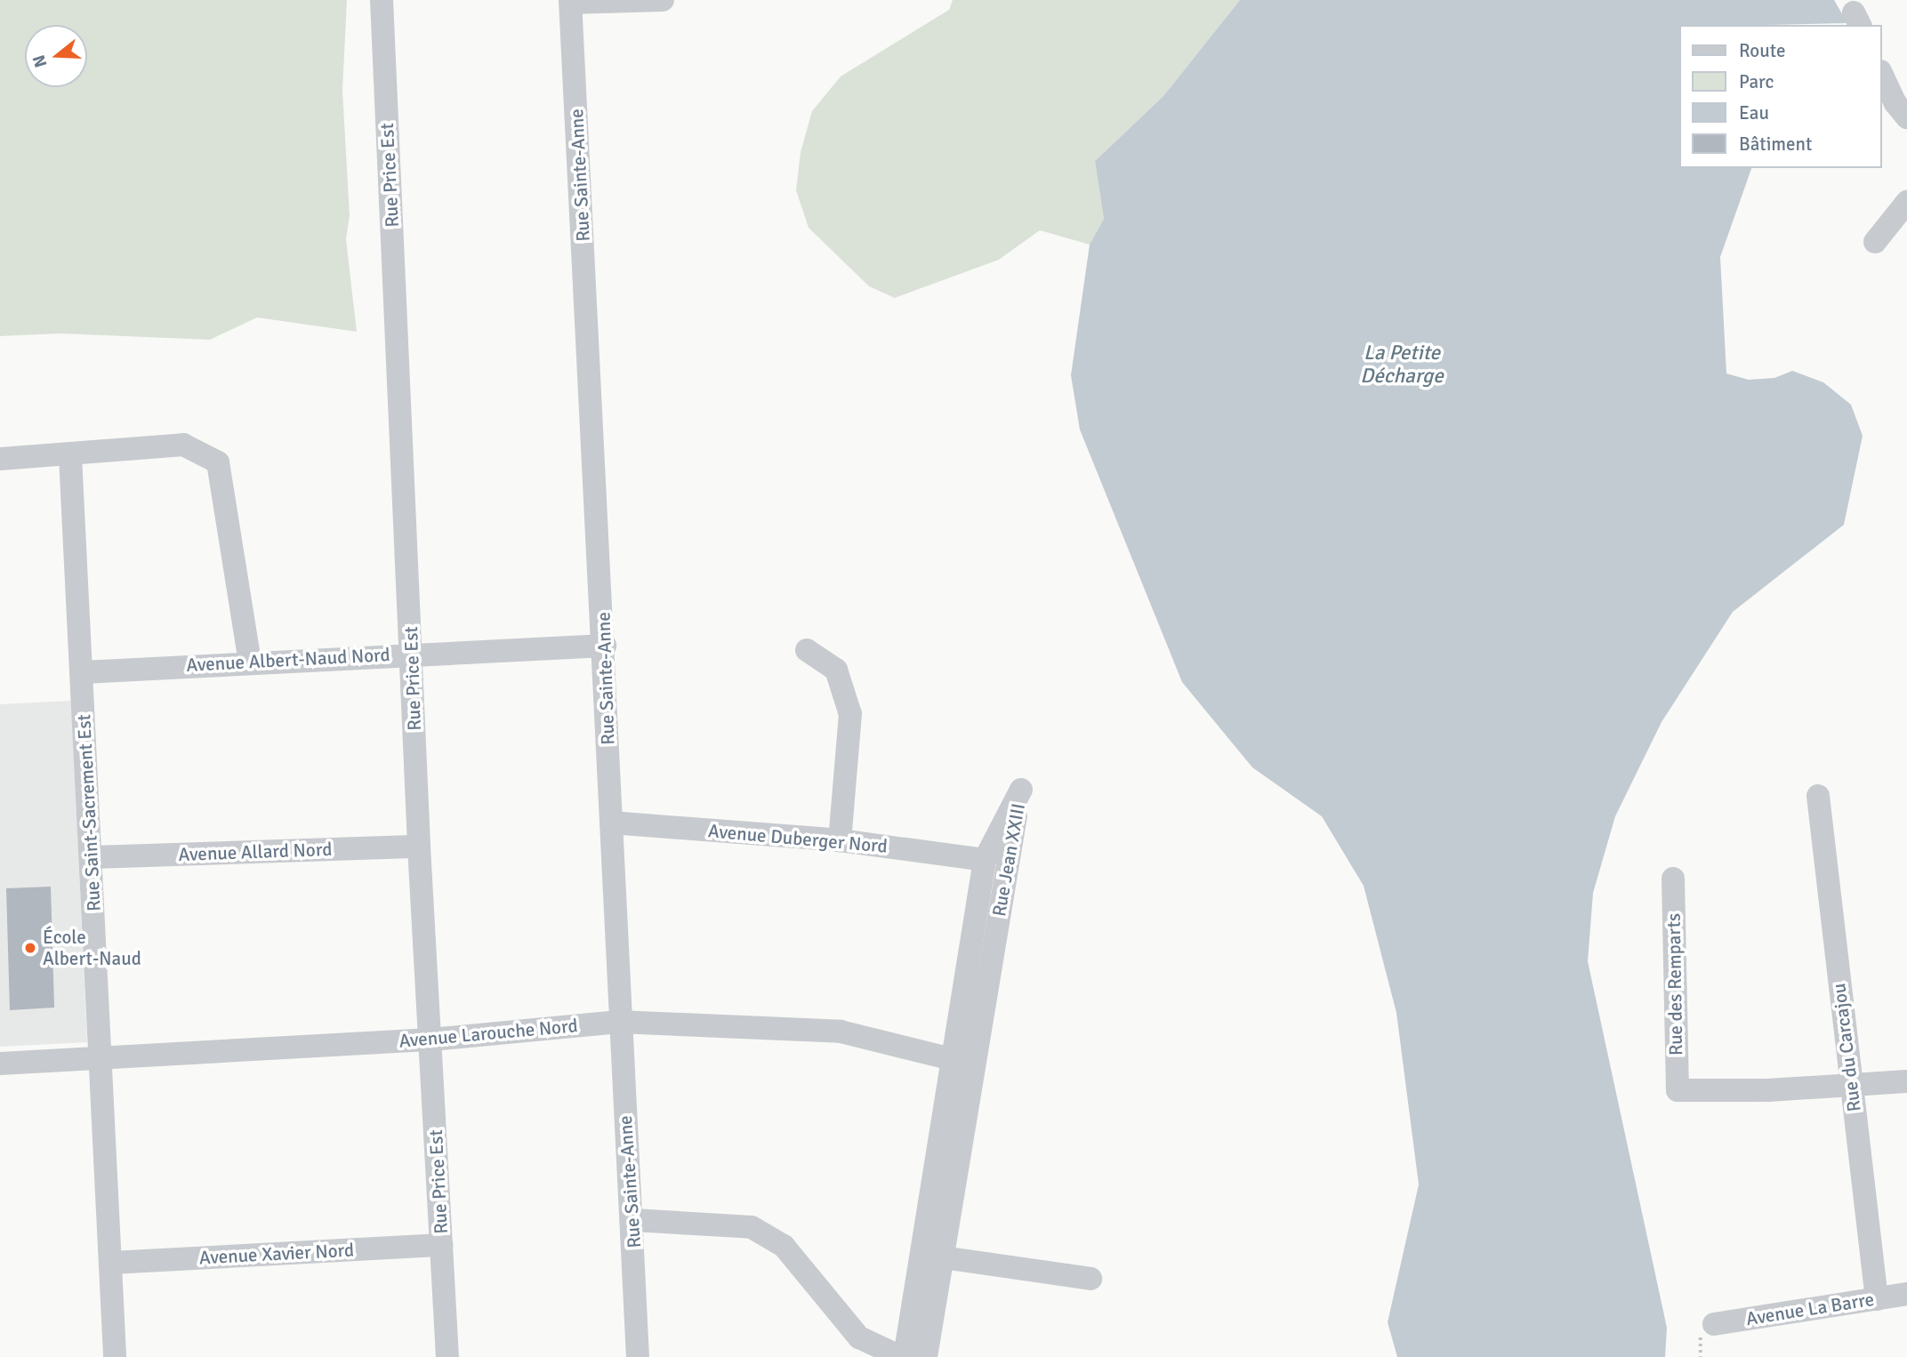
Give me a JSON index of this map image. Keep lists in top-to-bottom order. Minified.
{"streets":{"street":["Rue Price Est","Rue Sainte-Anne","Avenue Albert-Naud Nord","Rue Saint-Sacrement Est","Avenue Duberger Nord","Avenue Allard Nord","Rue Jean XXIII","Rue des Remparts","Avenue Larouche Nord","Rue du Carcajou","Avenue Xavier Nord","Avenue La Barre"]},"crossings":[["Rue Price Est","Avenue Albert-Naud Nord"],["Rue Price Est","Avenue Allard Nord"],["Rue Price Est","Avenue Larouche Nord"],["Rue Price Est","Avenue Xavier Nord"],["Rue Sainte-Anne","Avenue Albert-Naud Nord"],["Rue Sainte-Anne","Avenue Duberger Nord"],["Rue Sainte-Anne","Avenue Larouche Nord"],["Avenue Albert-Naud Nord","Rue Saint-Sacrement Est"],["Rue Saint-Sacrement Est","Avenue Allard Nord"],["Rue Saint-Sacrement Est","Avenue Larouche Nord"],["Rue Saint-Sacrement Est","Avenue Xavier Nord"],["Avenue Duberger Nord","Rue Jean XXIII"],["Rue Jean XXIII","Avenue Larouche Nord"],["Rue des Remparts","Rue du Carcajou"],["Rue du Carcajou","Avenue La Barre"]],"water":["La Petite Décharge"],"places":["École Albert-Naud"],"legend":["Route","Parc","Eau","Bâtiment"],"north":"left"}
